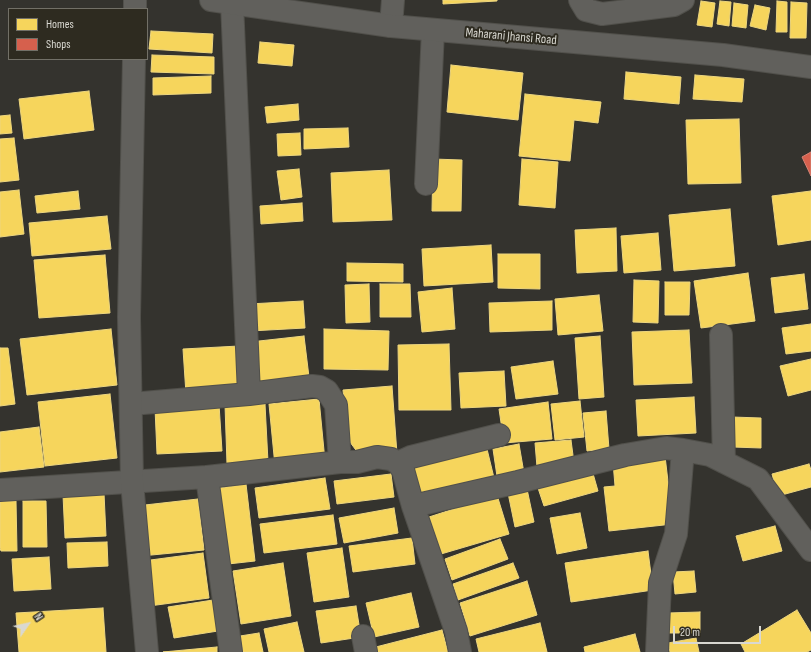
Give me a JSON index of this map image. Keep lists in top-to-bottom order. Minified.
{"streets":{"street":["Maharani Jhansi Road"]},"legend":["Homes","Shops"],"scale_bar":"20 m","north":"top right"}
